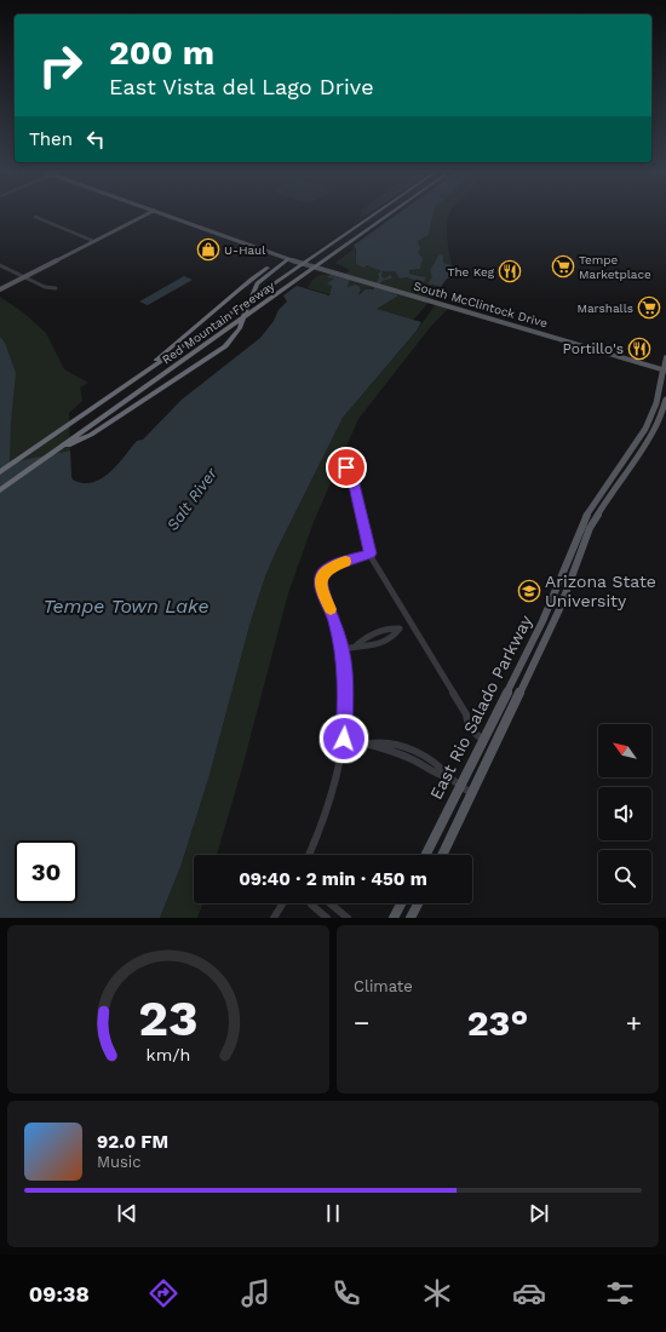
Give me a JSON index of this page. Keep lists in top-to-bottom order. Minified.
{"streets":{"highway":["Red Mountain Freeway"],"main road":["South McClintock Drive","East Rio Salado Parkway"]},"crossings":[["South McClintock Drive","East Rio Salado Parkway"]],"water":["Salt River","Tempe Town Lake"],"places":{"shop":["U-Haul"],"supermarket":["Tempe Marketplace","Marshalls"],"restaurant":["The Keg","Portillo's"],"school or university":["Arizona State University"]},"north":"top left","page":{"turn":["200 m","East Vista del Lago Drive"],"then":"Then","limit":"30","trip":"09:40 · 2 min · 450 m","tile":"Climate","heat":["−","23°","+"],"song":["92.0 FM","Music"],"tabs":"09:38","gauge":["23","km/h"]}}
